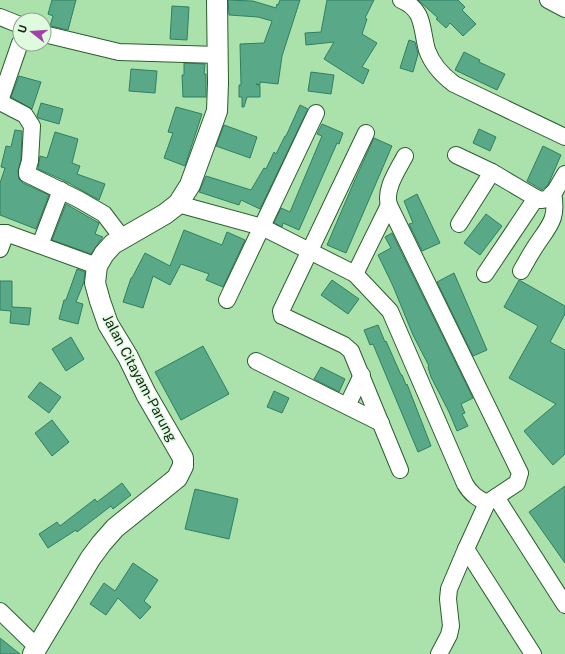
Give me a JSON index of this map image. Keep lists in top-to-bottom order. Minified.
{"streets":{"street":["Jalan Citayam-Parung"]},"north":"left"}
